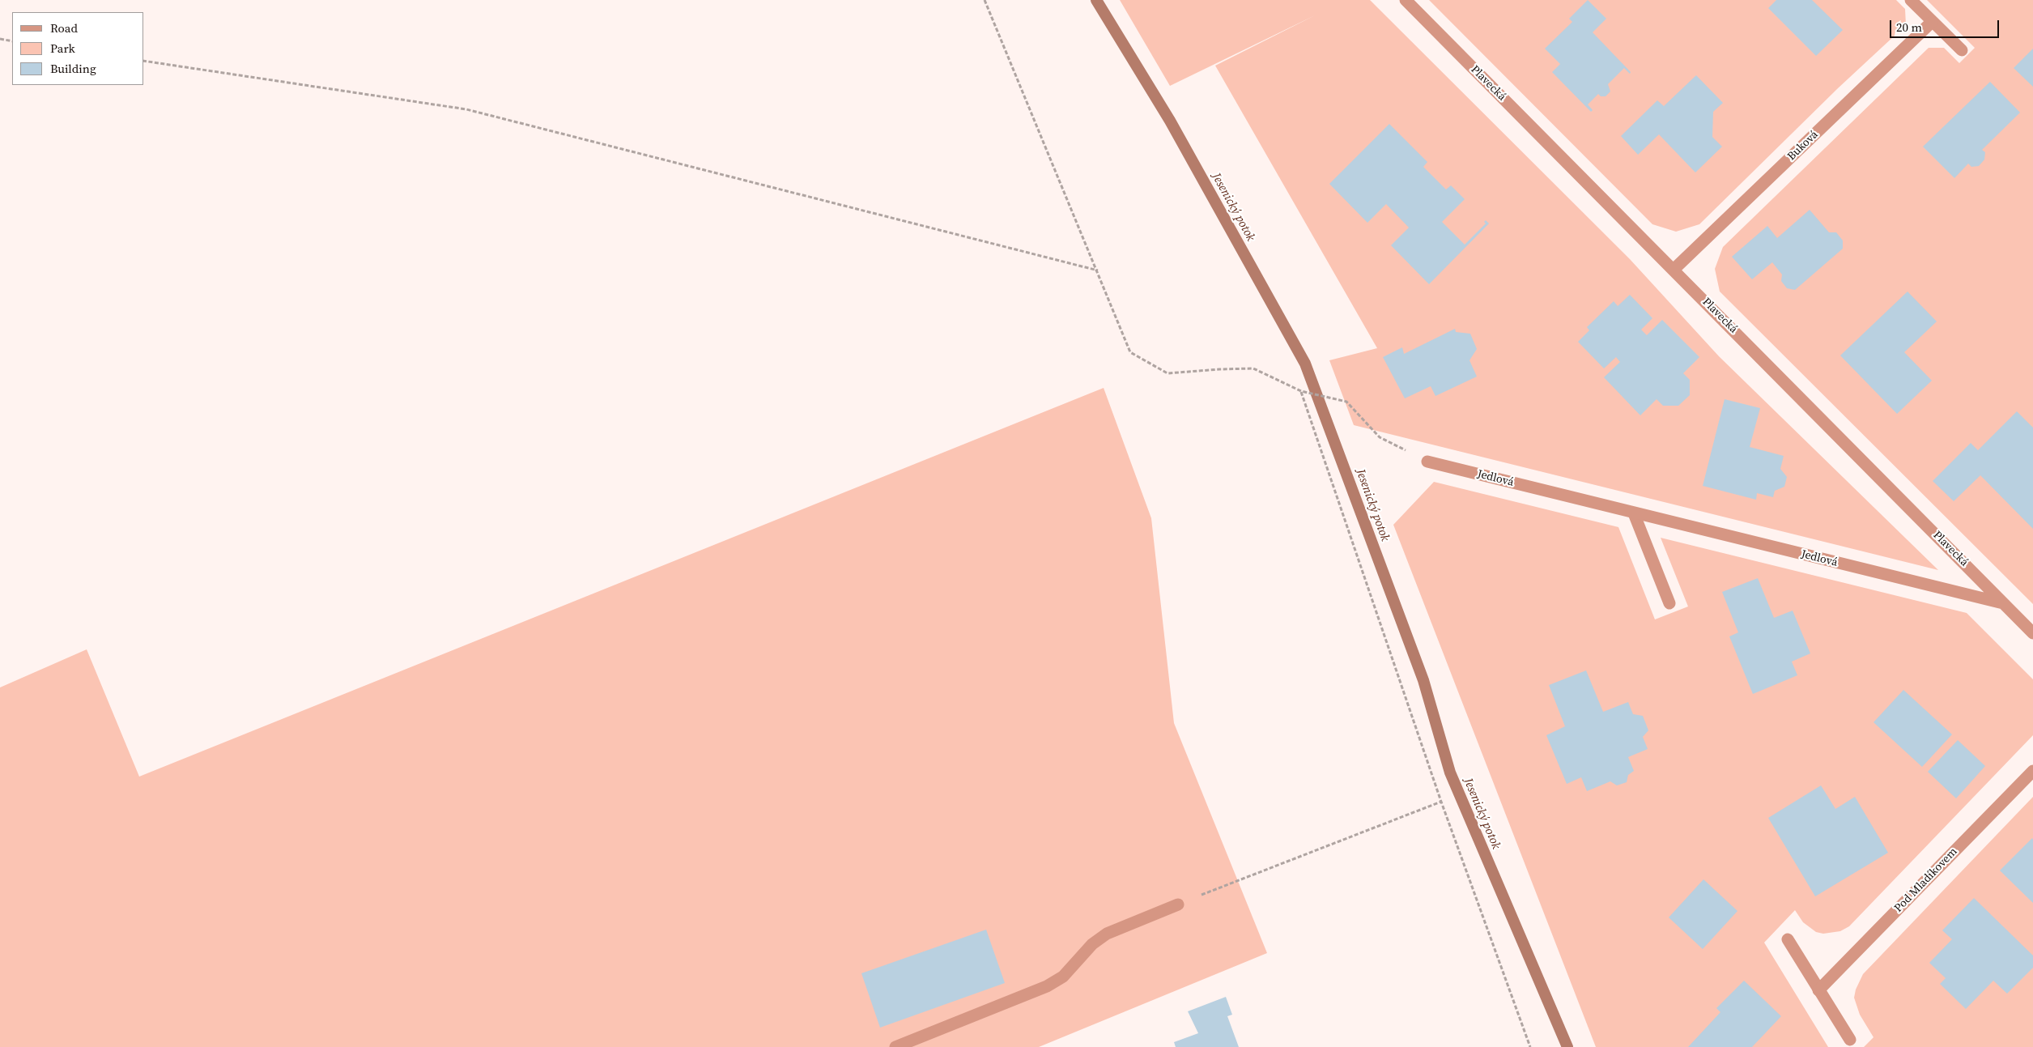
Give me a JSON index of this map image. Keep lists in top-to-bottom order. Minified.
{"streets":{"street":["Plavecká","Buková","Jedlová","Pod Mladíkovem"]},"crossings":[["Plavecká","Buková"],["Plavecká","Jedlová"]],"water":["Jesenický potok"],"legend":["Road","Park","Building"],"scale_bar":"20 m"}
